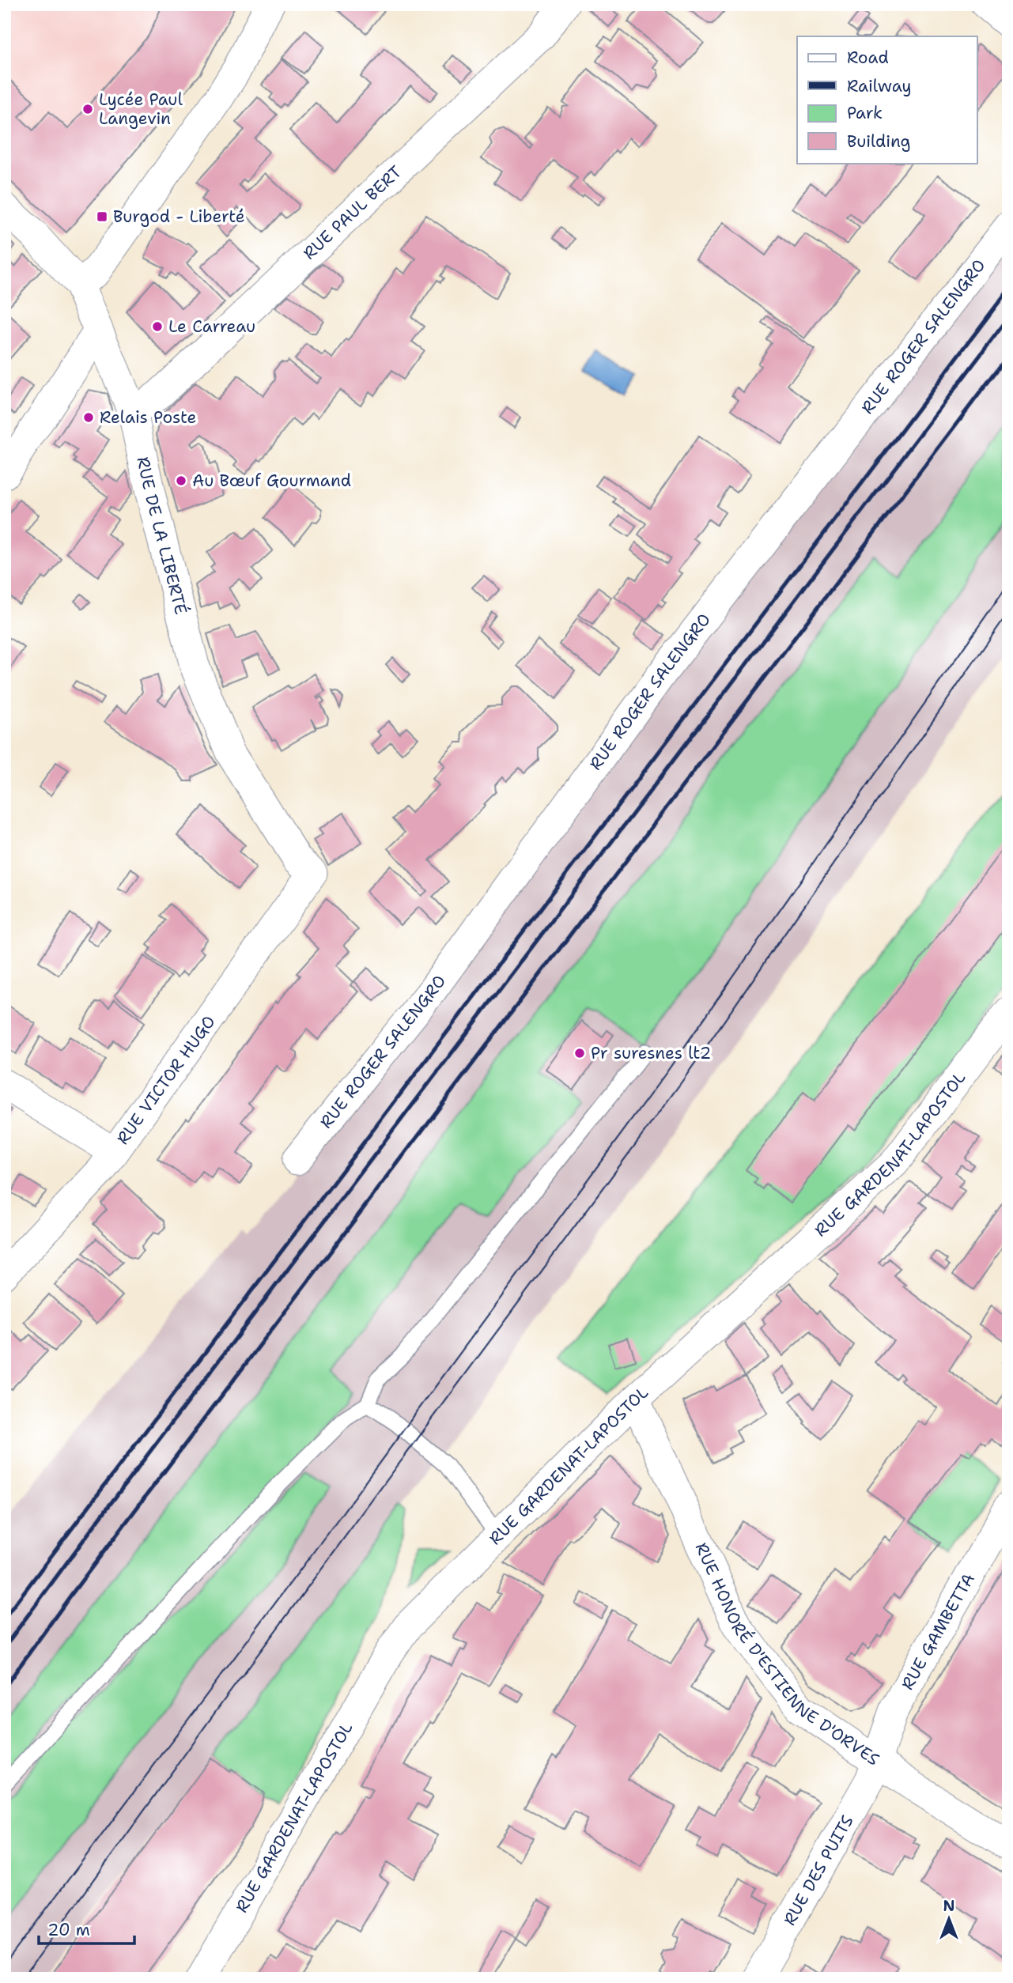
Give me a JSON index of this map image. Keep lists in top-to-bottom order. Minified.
{"streets":{"street":["RUE PAUL BERT","RUE ROGER SALENGRO","RUE DE LA LIBERTÉ","RUE VICTOR HUGO","RUE GARDENAT-LAPOSTOL","RUE GAMBETTA","RUE HONORÉ D'ESTIENNE D'ORVES","RUE DES PUITS"]},"crossings":[["RUE PAUL BERT","RUE DE LA LIBERTÉ"],["RUE DE LA LIBERTÉ","RUE VICTOR HUGO"],["RUE GARDENAT-LAPOSTOL","RUE HONORÉ D'ESTIENNE D'ORVES"],["RUE GAMBETTA","RUE HONORÉ D'ESTIENNE D'ORVES"],["RUE GAMBETTA","RUE DES PUITS"],["RUE HONORÉ D'ESTIENNE D'ORVES","RUE DES PUITS"]],"places":{"other":["Lycée Paul Langevin","Le Carreau","Relais Poste","Au Bœuf Gourmand","Pr suresnes lt2"],"transit":["Burgod - Liberté"]},"legend":["Road","Railway","Park","Building"],"scale_bar":"20 m","north":"top"}
